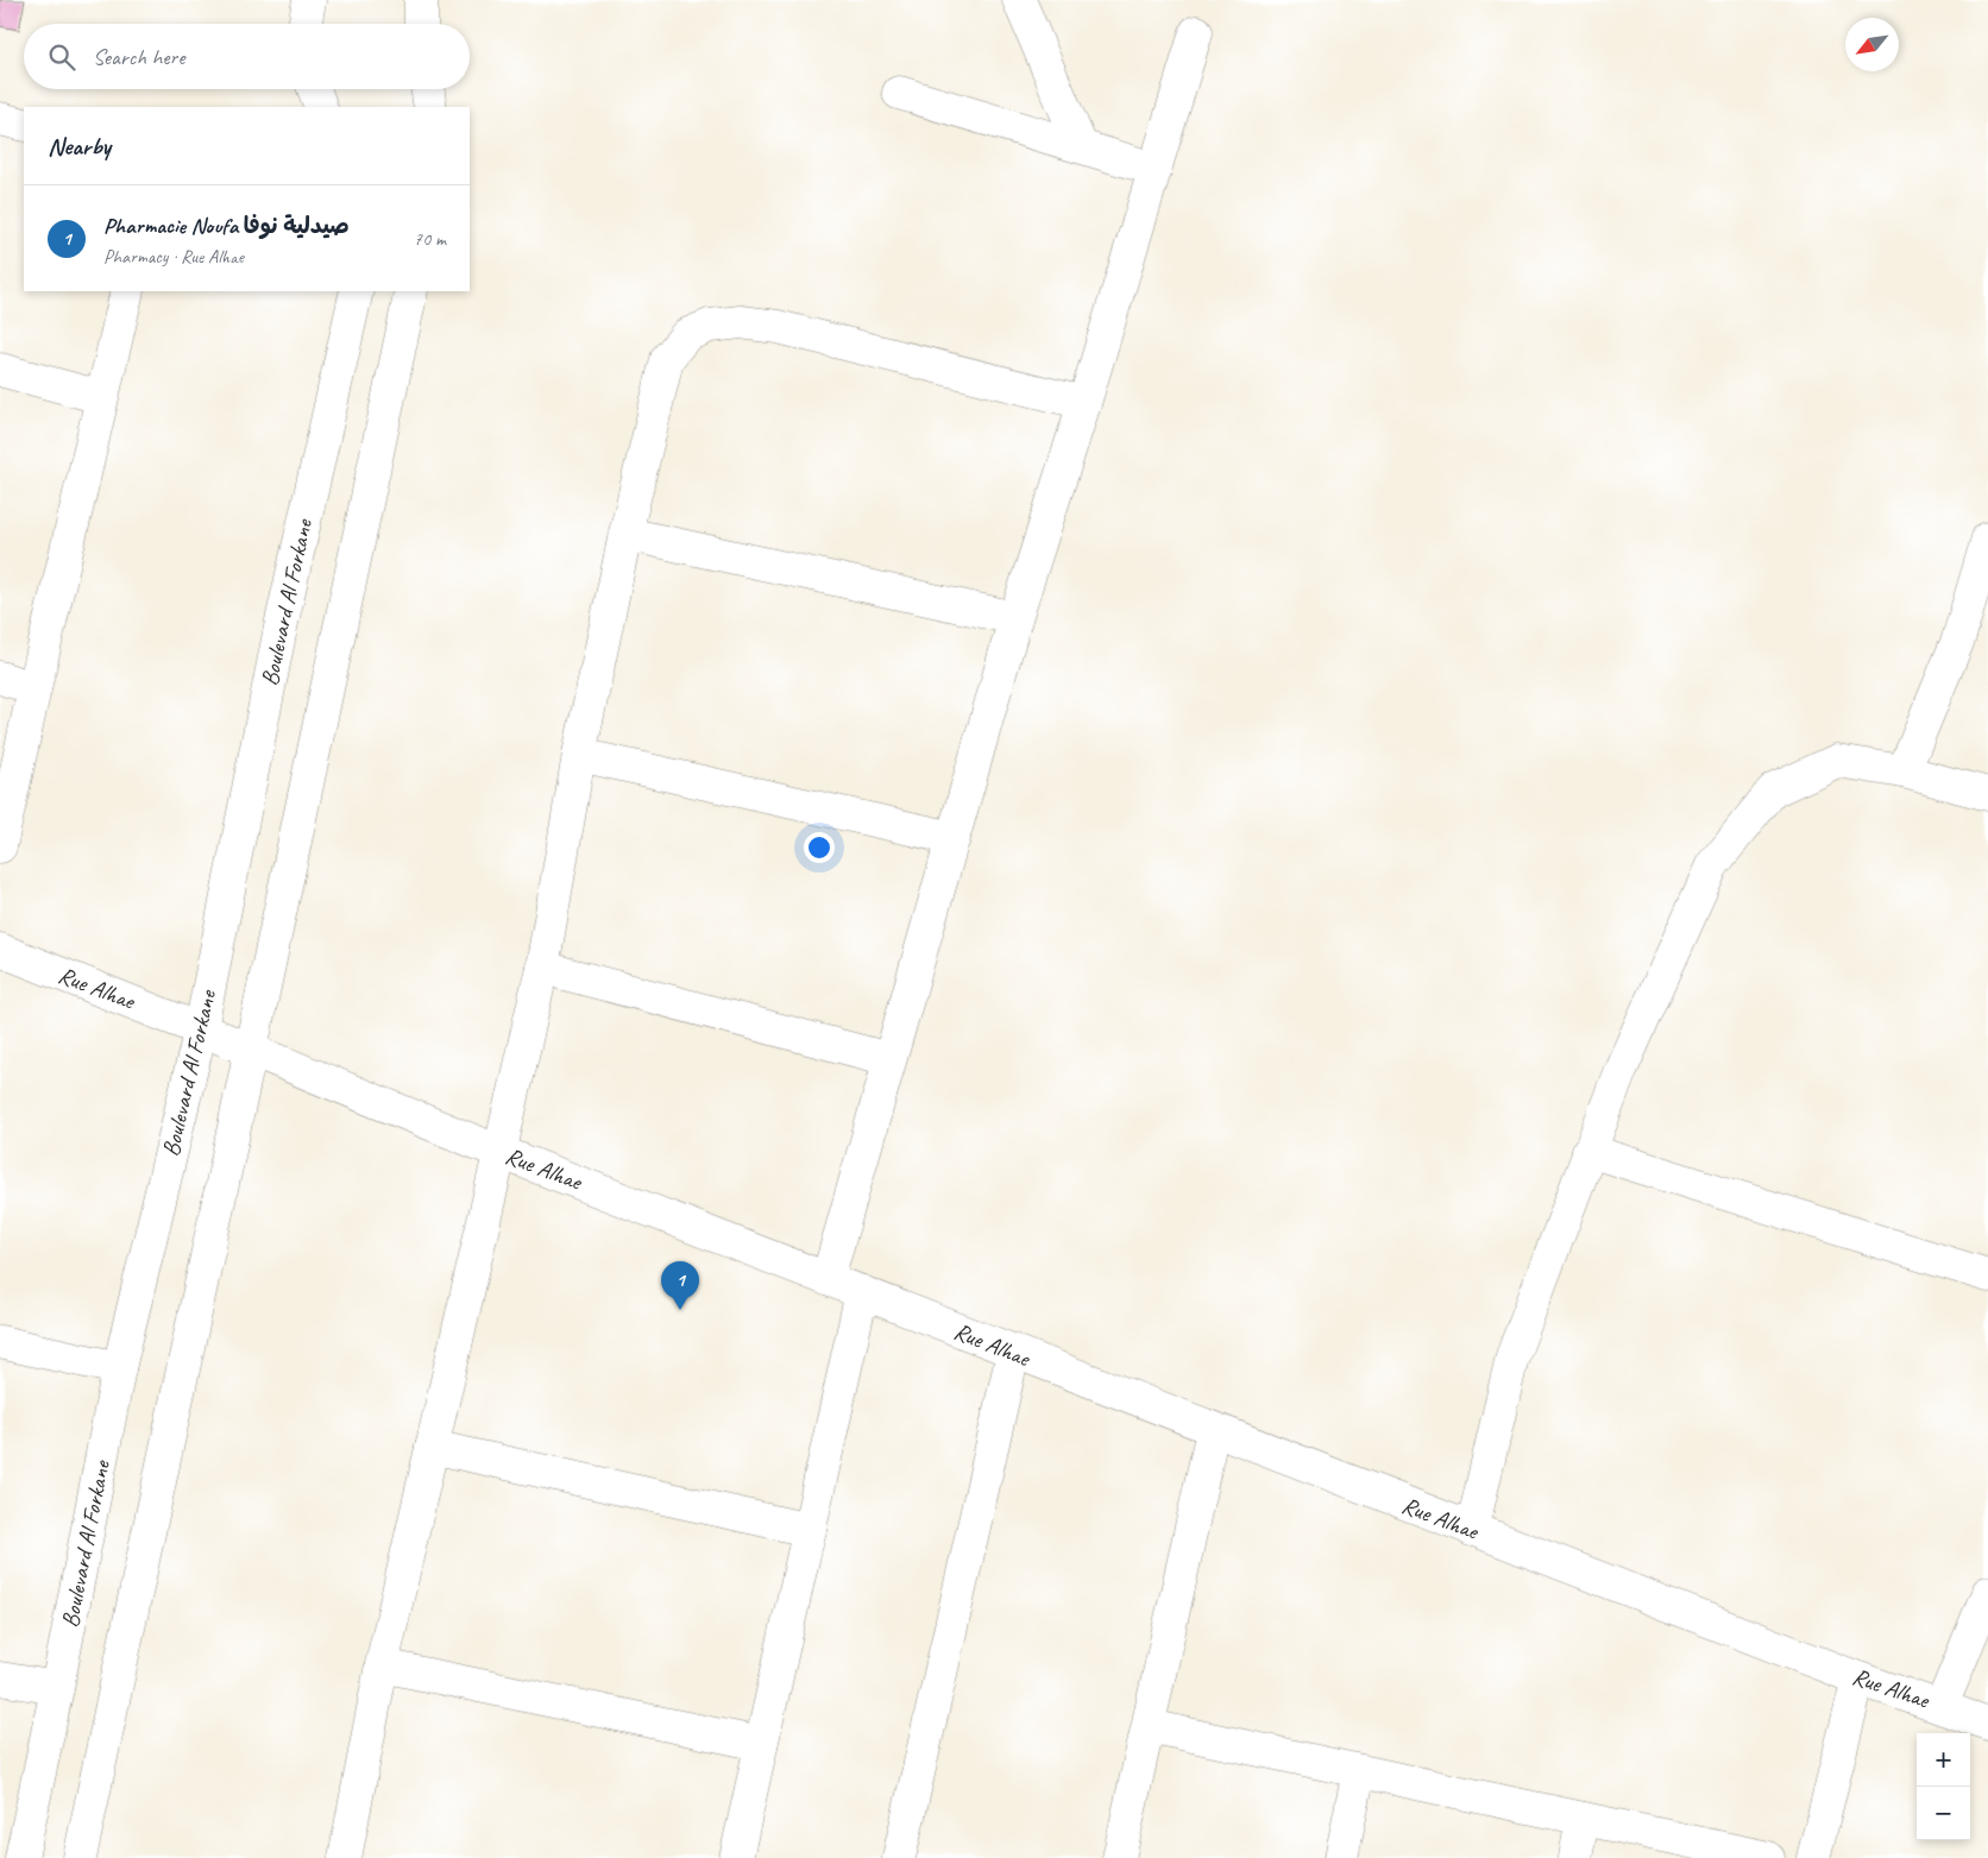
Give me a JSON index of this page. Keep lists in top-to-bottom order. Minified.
{"streets":{"street":["Boulevard Al Forkane","Rue Alhae"]},"crossings":[["Boulevard Al Forkane","Rue Alhae"]],"north":"bottom left","page":{"search":"Search here","heading":"Nearby","list":[{"mark":"1","name":"Pharmacie Noufa صيدلية نوفا","note":"Pharmacy · Rue Alhae","value":"70 m"}],"pins":"1","map_buttons":["+","−"]}}
